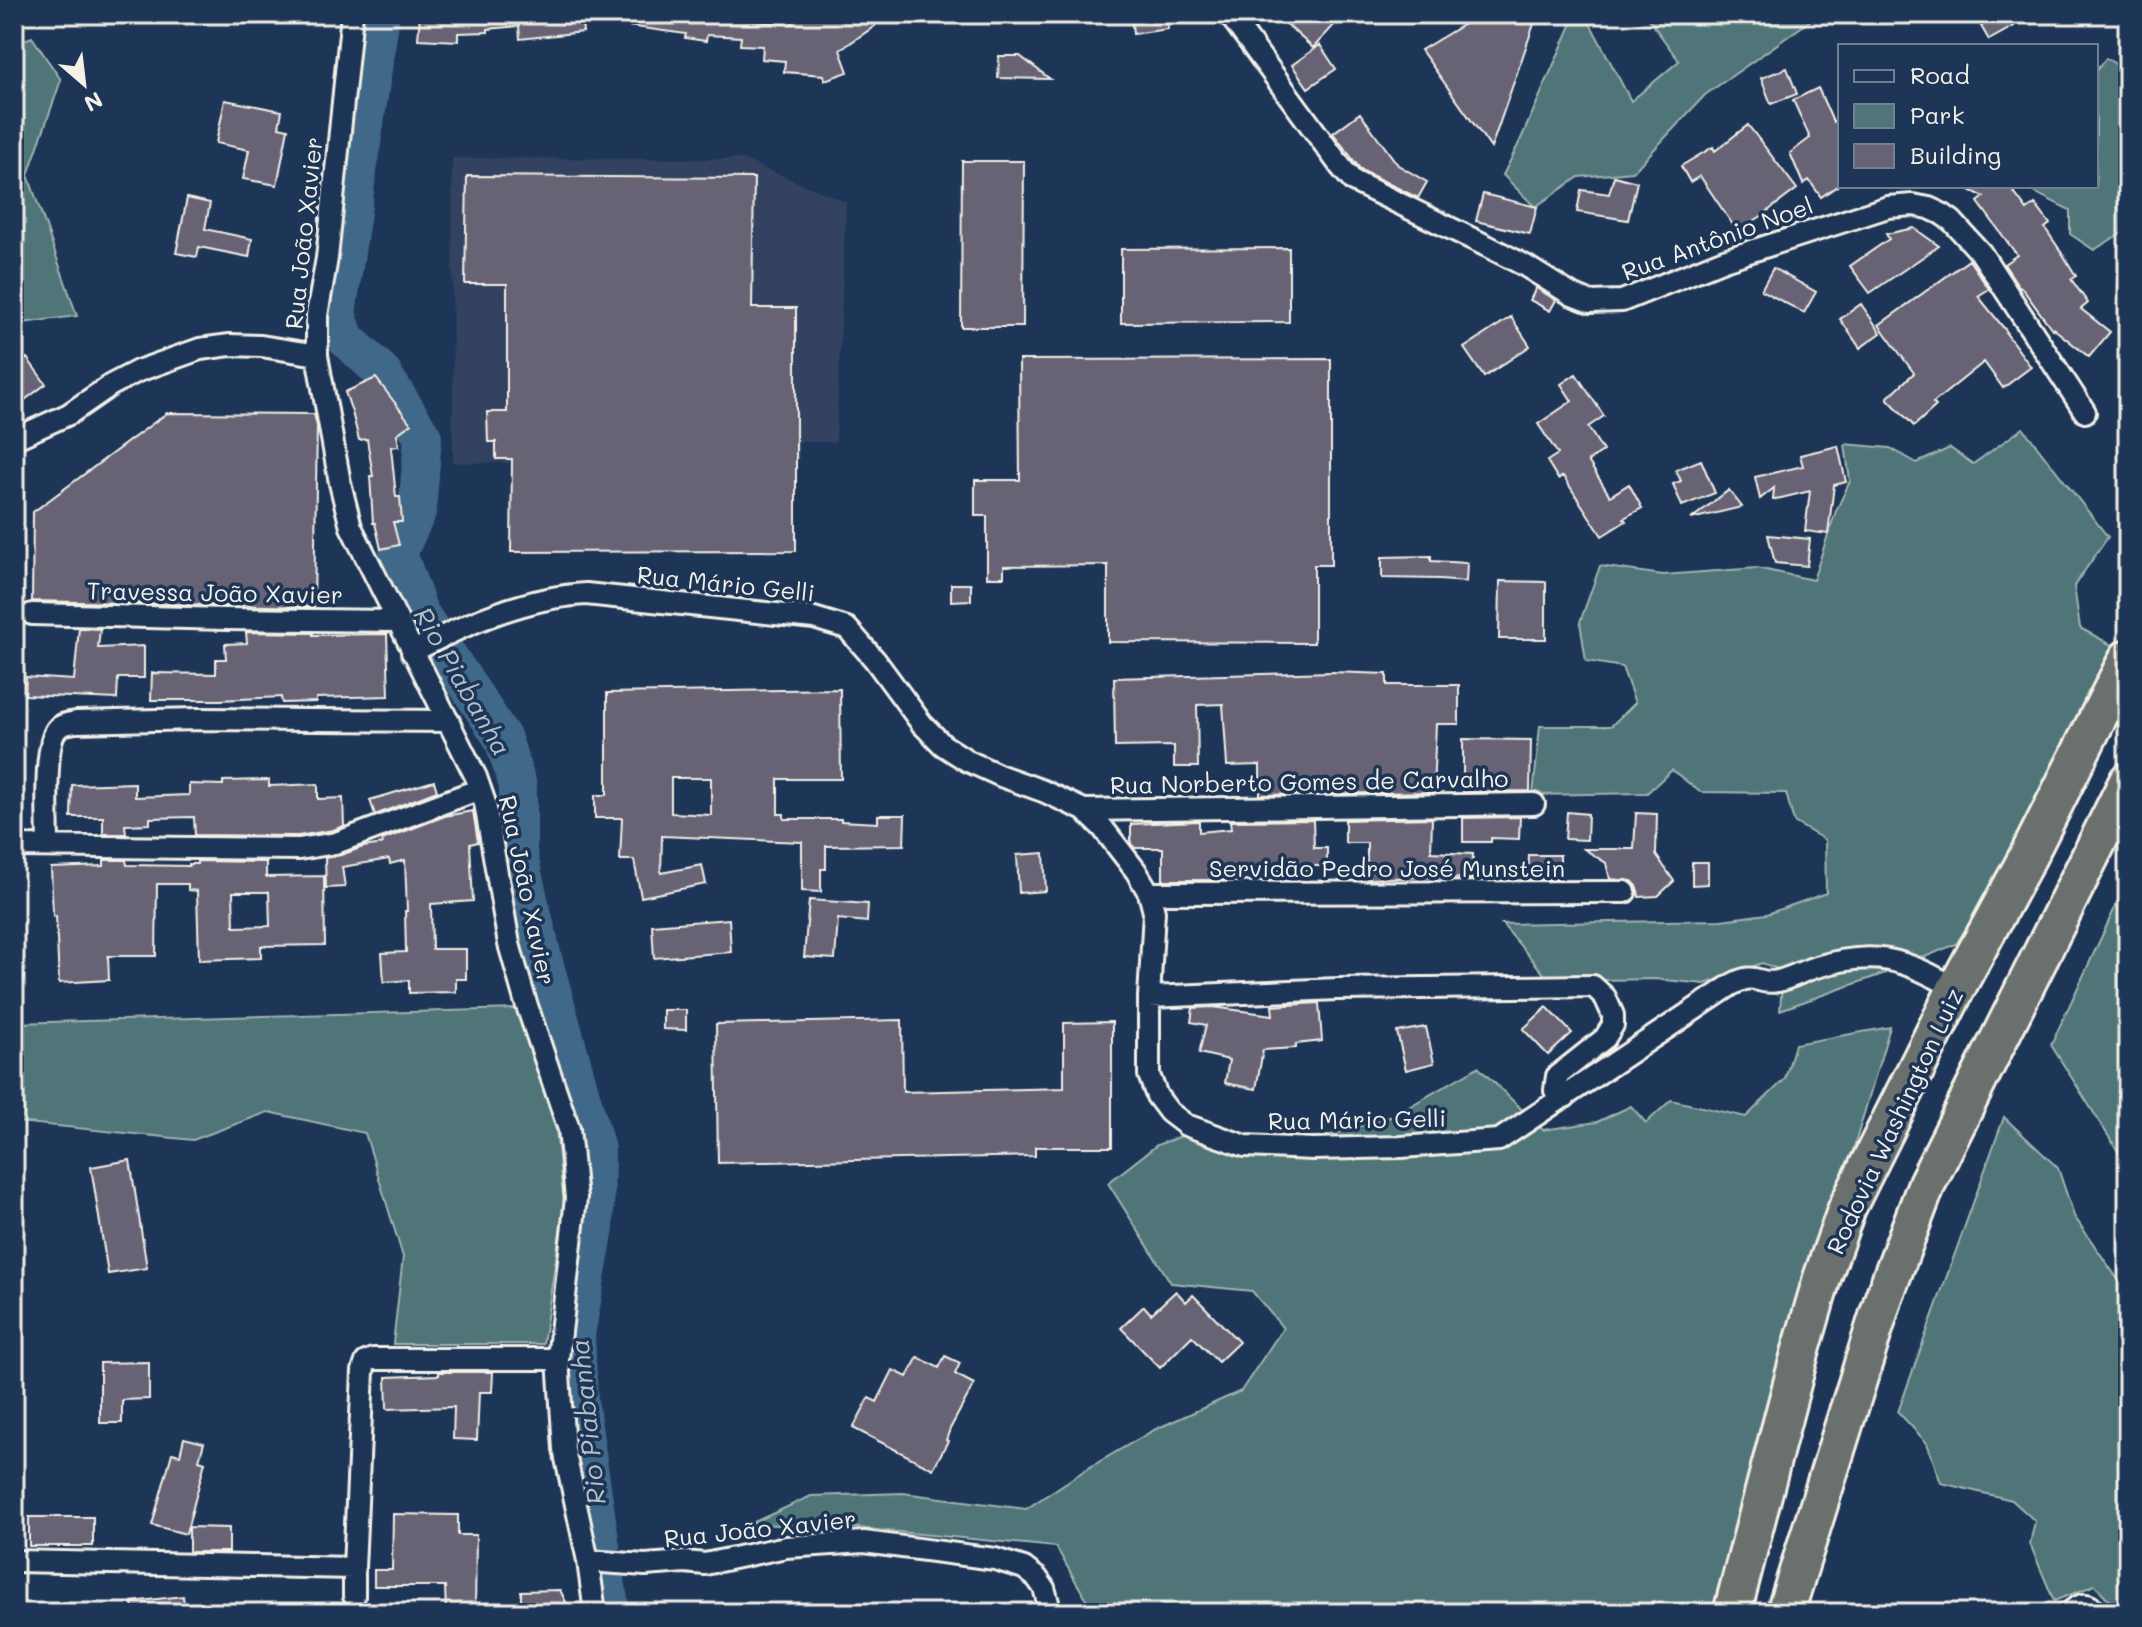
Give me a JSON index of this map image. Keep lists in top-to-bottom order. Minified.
{"streets":{"highway":["Rodovia Washington Luiz"],"street":["Rua João Xavier","Rua Antônio Noel","Rua Mário Gelli","Travessa João Xavier","Rua Norberto Gomes de Carvalho","Servidão Pedro José Munstein"]},"crossings":[["Rua João Xavier","Rua Mário Gelli"],["Rua João Xavier","Travessa João Xavier"],["Rua Mário Gelli","Rua Norberto Gomes de Carvalho"],["Rua Mário Gelli","Servidão Pedro José Munstein"],["Rua Mário Gelli","Rodovia Washington Luiz"]],"water":["Rio Piabanha"],"legend":["Road","Park","Building"],"north":"bottom right"}
